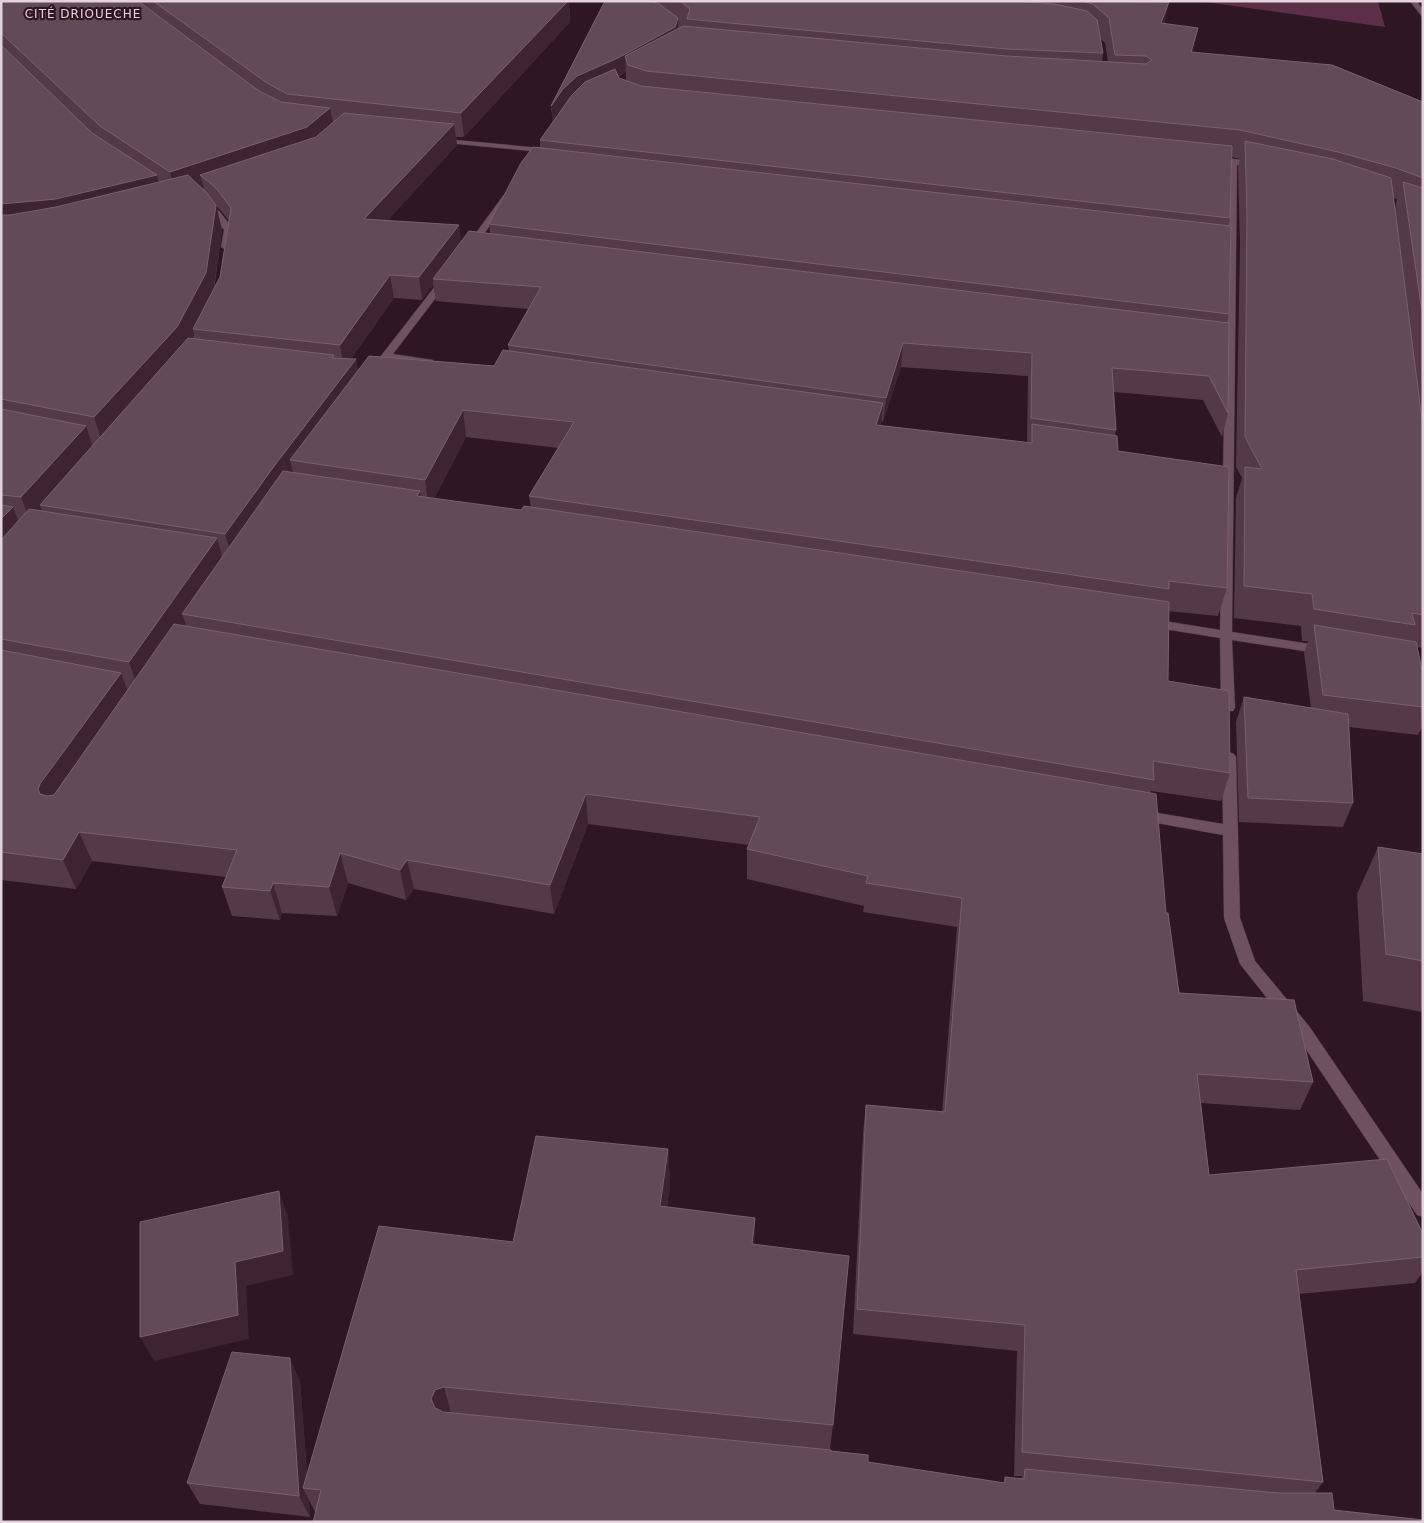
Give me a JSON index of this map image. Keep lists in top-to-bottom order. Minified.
{"districts":["CITÉ DRIOUECHE"]}
